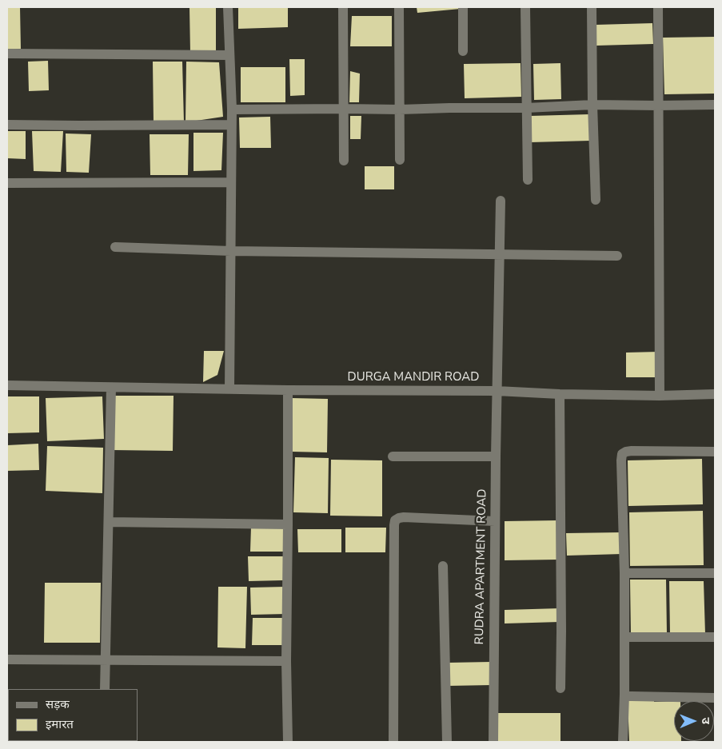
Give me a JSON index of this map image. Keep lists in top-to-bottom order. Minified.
{"streets":{"street":["DURGA MANDIR ROAD","RUDRA APARTMENT ROAD"]},"crossings":[["DURGA MANDIR ROAD","RUDRA APARTMENT ROAD"]],"legend":["सड़क","इमारत"],"north":"right"}
